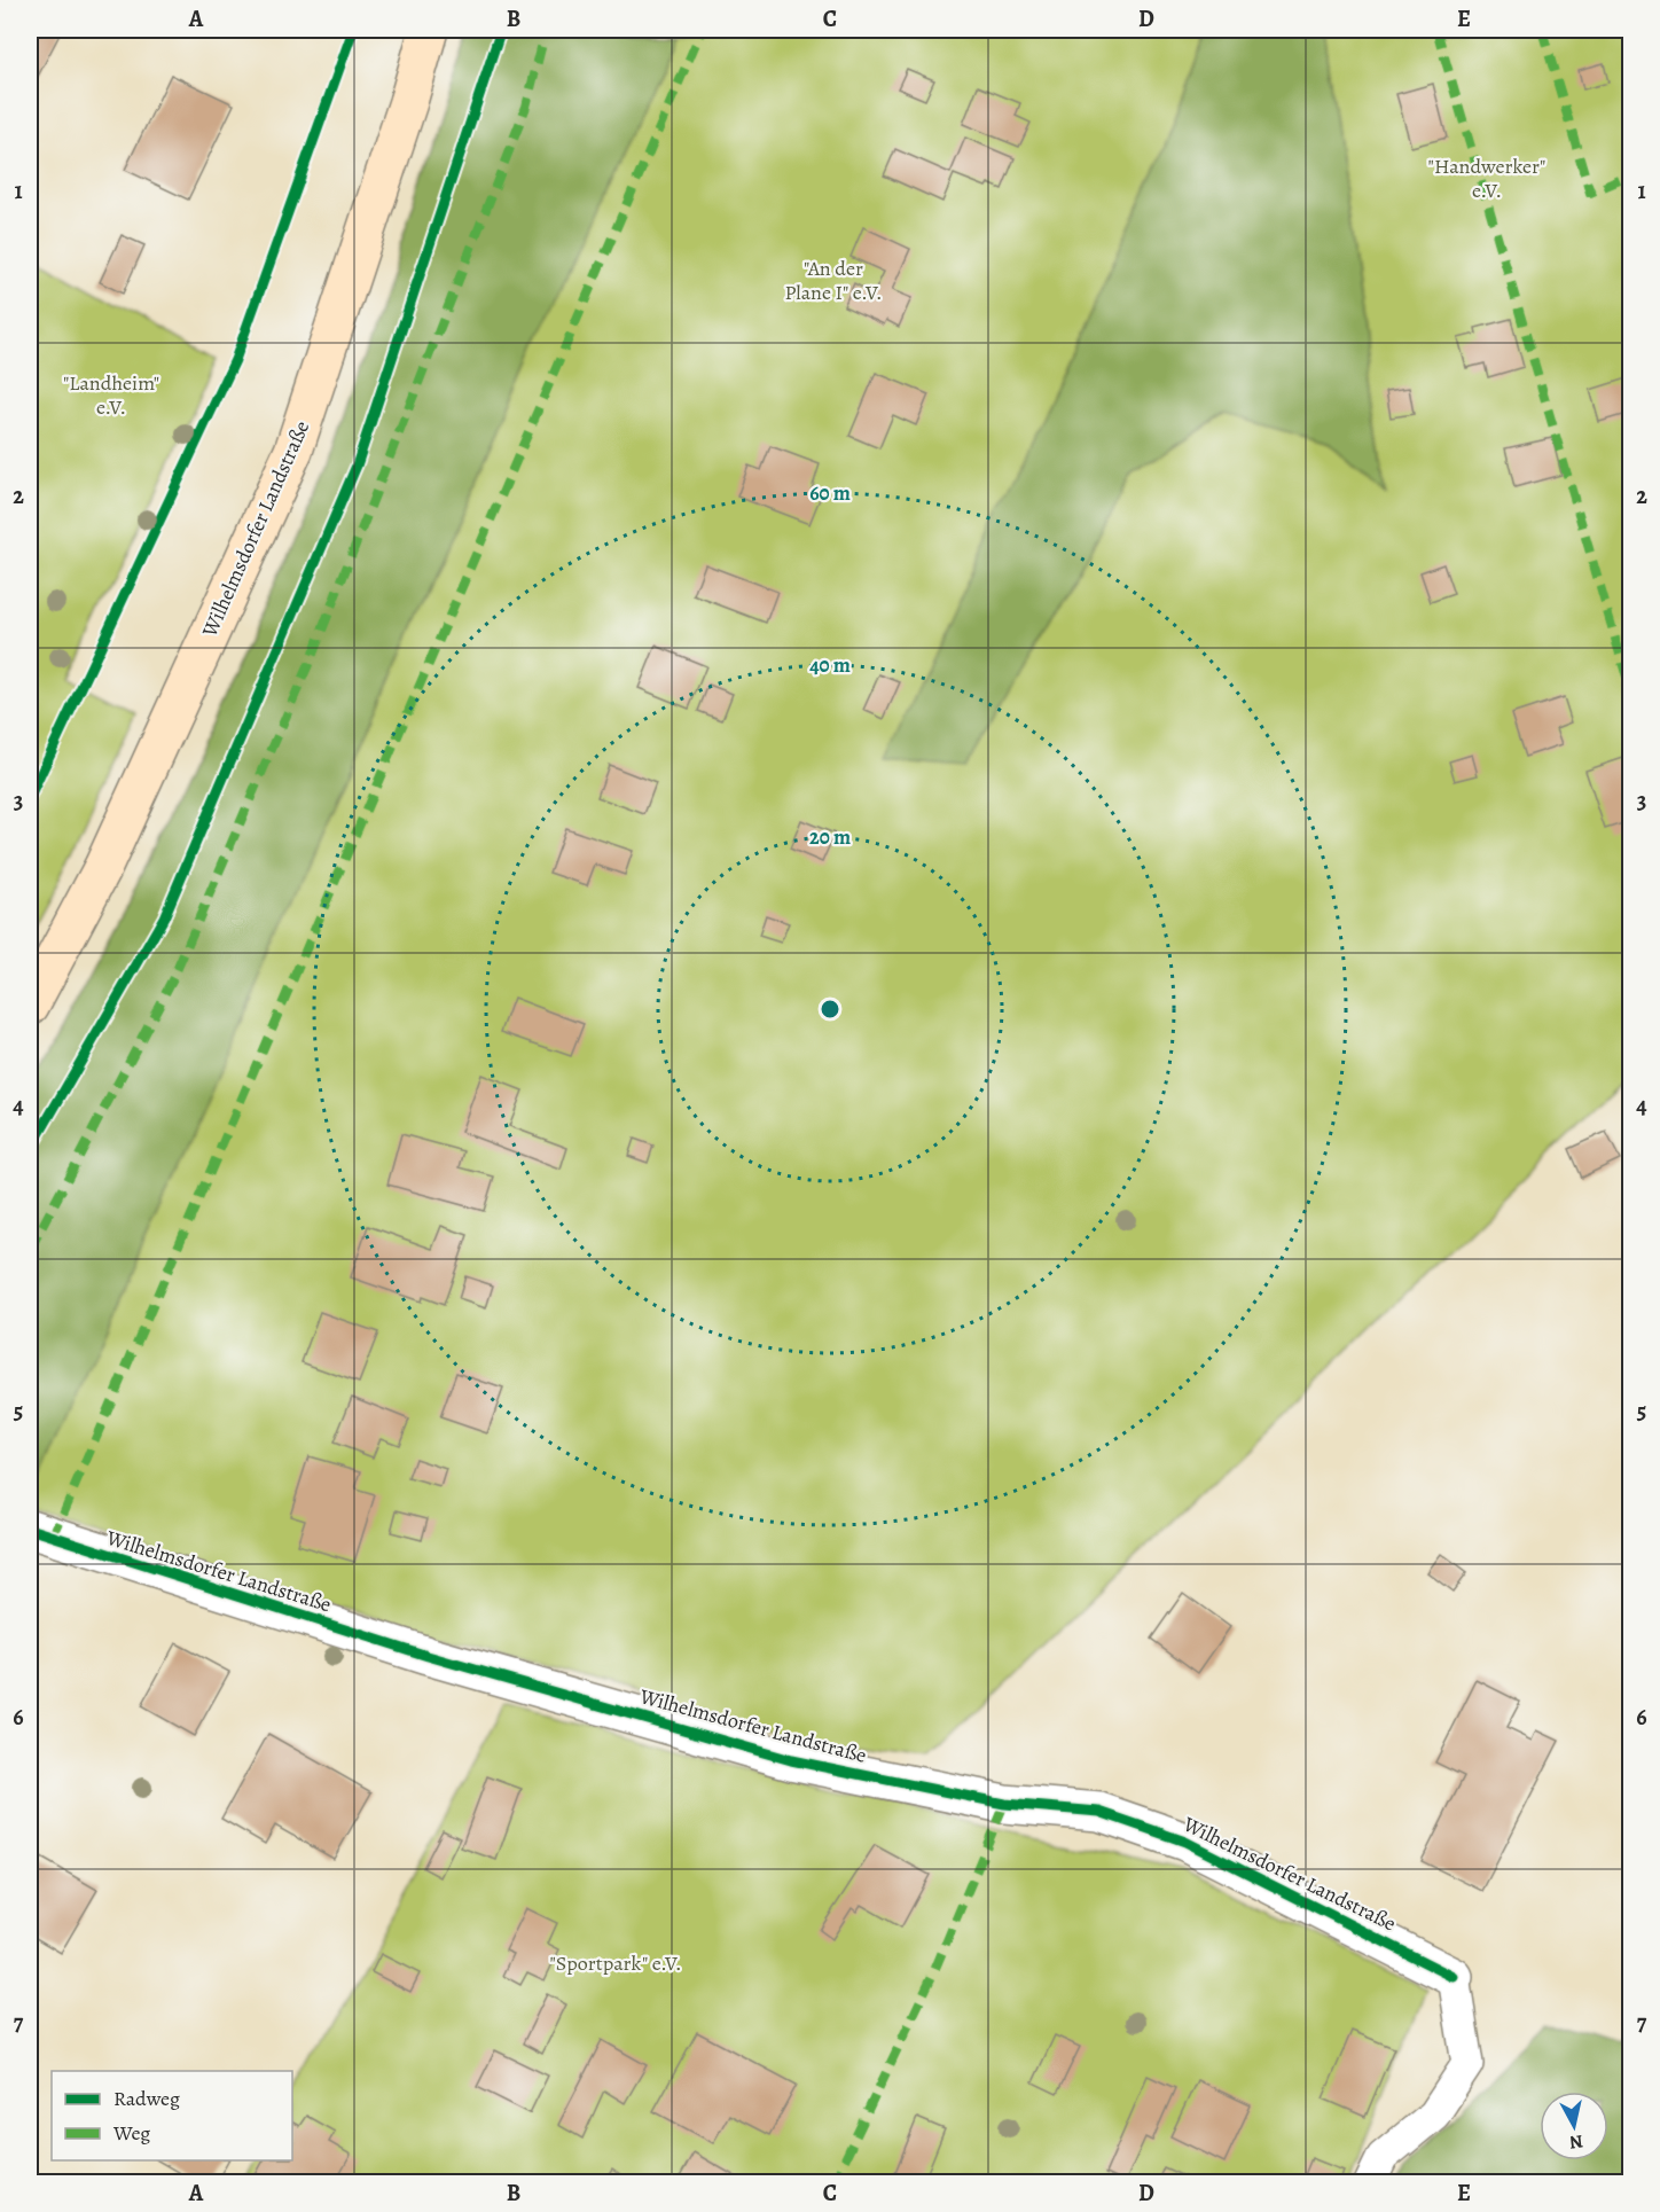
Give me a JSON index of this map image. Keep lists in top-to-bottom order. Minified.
{"streets":{"main road":["Wilhelmsdorfer Landstraße"]},"parks":["\"Handwerker\" e.V.","\"An der Plane I\" e.V.","\"Landheim\" e.V.","\"Sportpark\" e.V."],"legend":["Radweg","Weg"],"north":"bottom","grid":{"columns":["A","B","C","D","E"],"rows":["1","2","3","4","5","6","7"]},"rings":["60 m","40 m","20 m"]}
